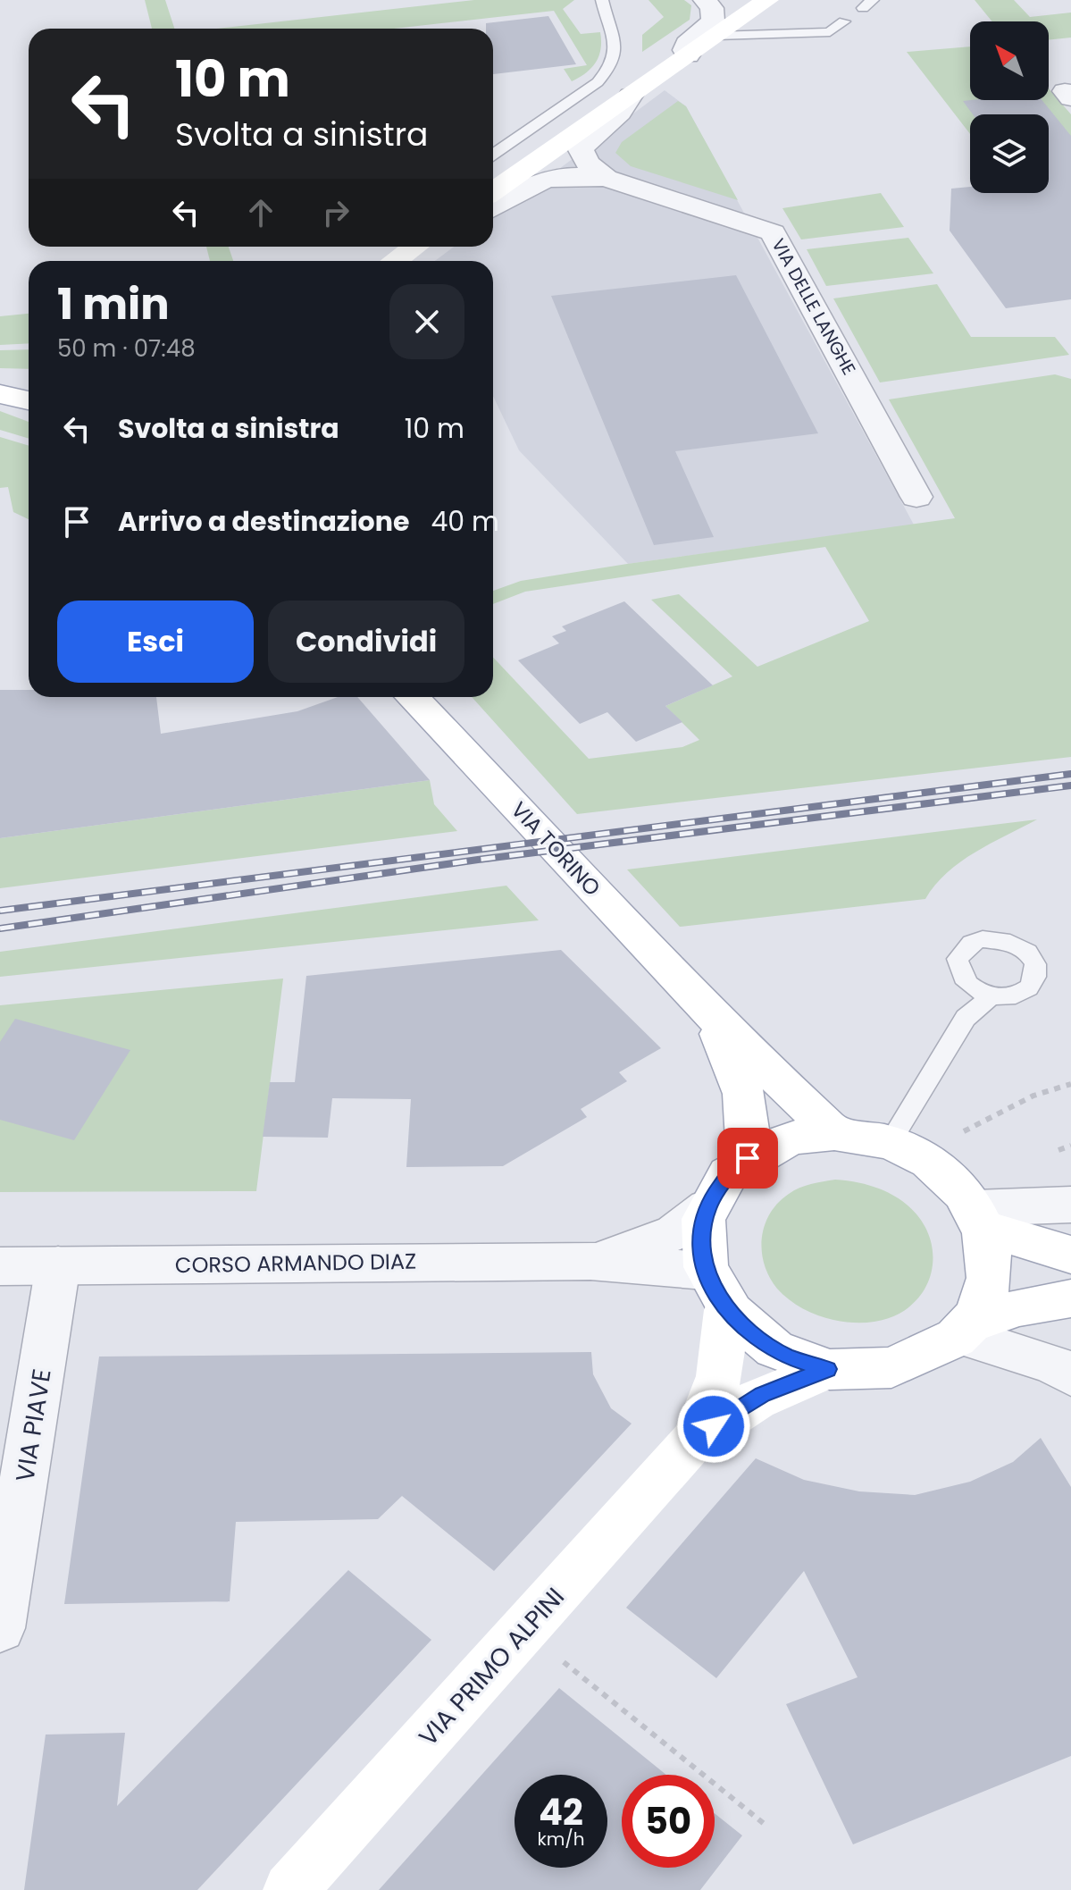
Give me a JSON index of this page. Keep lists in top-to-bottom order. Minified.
{"streets":{"main road":["VIA DELLE LANGHE","VIA TORINO","VIA PRIMO ALPINI"],"street":["CORSO ARMANDO DIAZ","VIA PIAVE"]},"crossings":[["CORSO ARMANDO DIAZ","VIA PIAVE"],["CORSO ARMANDO DIAZ","VIA PRIMO ALPINI"]],"north":"top left","page":{"turn":["10 m","Svolta a sinistra"],"heading":["1 min","50 m · 07:48"],"list":[{"name":"Svolta a sinistra","value":"10 m"},{"name":"Arrivo a destinazione","value":"40 m"}],"buttons":["Esci","Condividi"],"speed":"42 km/h","limit":"50"}}
